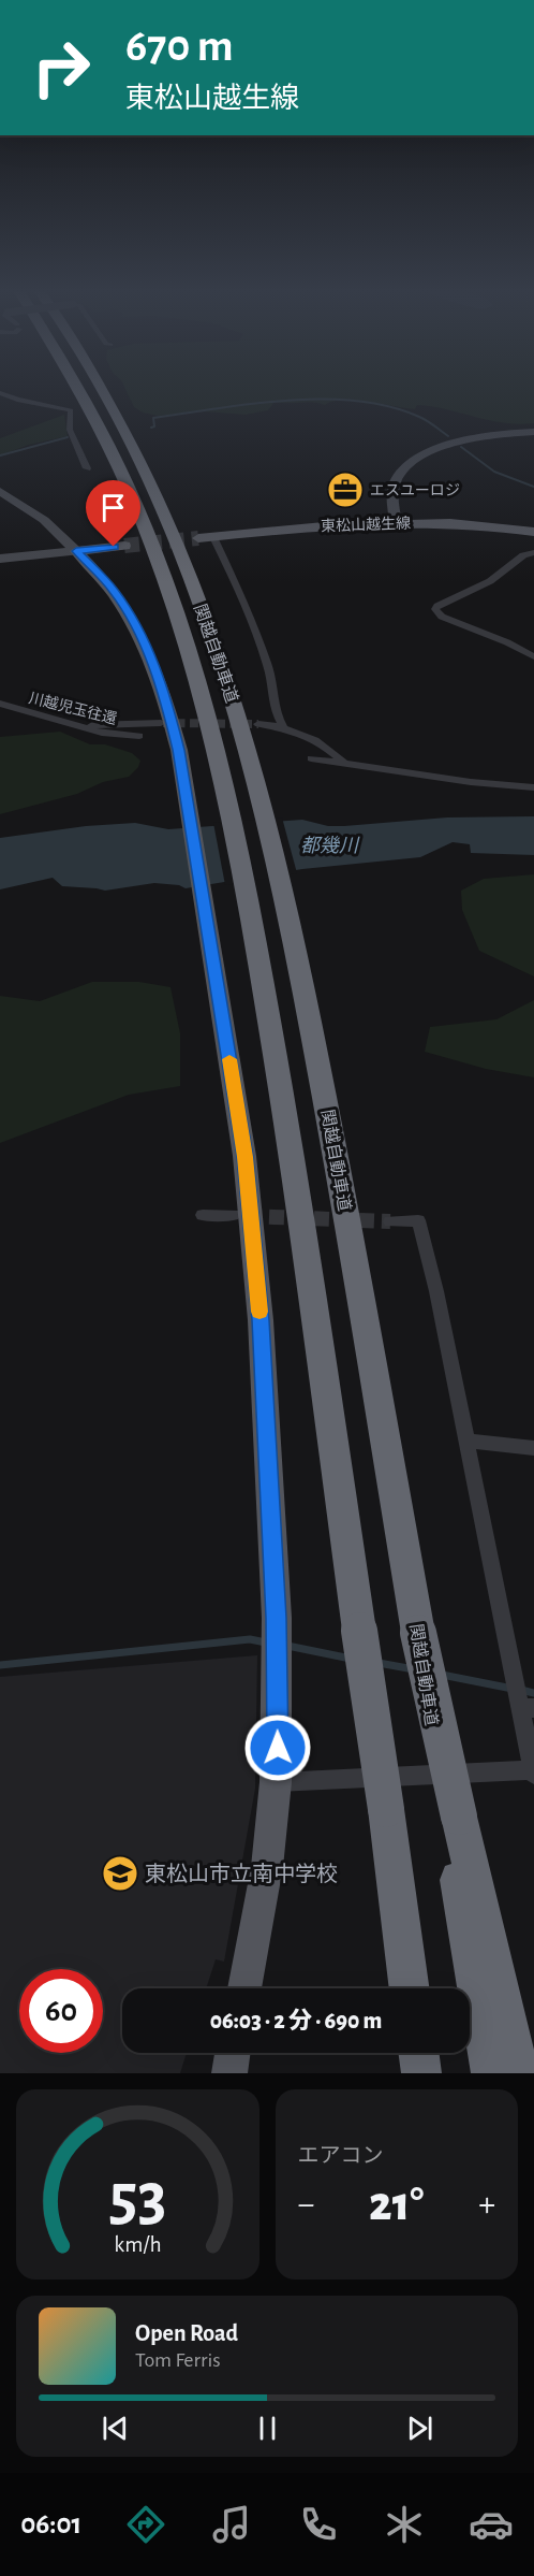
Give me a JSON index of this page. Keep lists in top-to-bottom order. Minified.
{"streets":{"highway":["関越自動車道"],"main road":["東松山越生線"],"street":["川越児玉往還"]},"water":["都幾川"],"places":{"office":["エスユーロジ"],"school or university":["東松山市立南中学校"]},"page":{"turn":["670 m","東松山越生線"],"limit":"60","trip":"06:03 · 2 分 · 690 m","tile":"エアコン","heat":["−","21°","+"],"song":["Open Road","Tom Ferris"],"tabs":"06:01","gauge":["53","km/h"]}}
